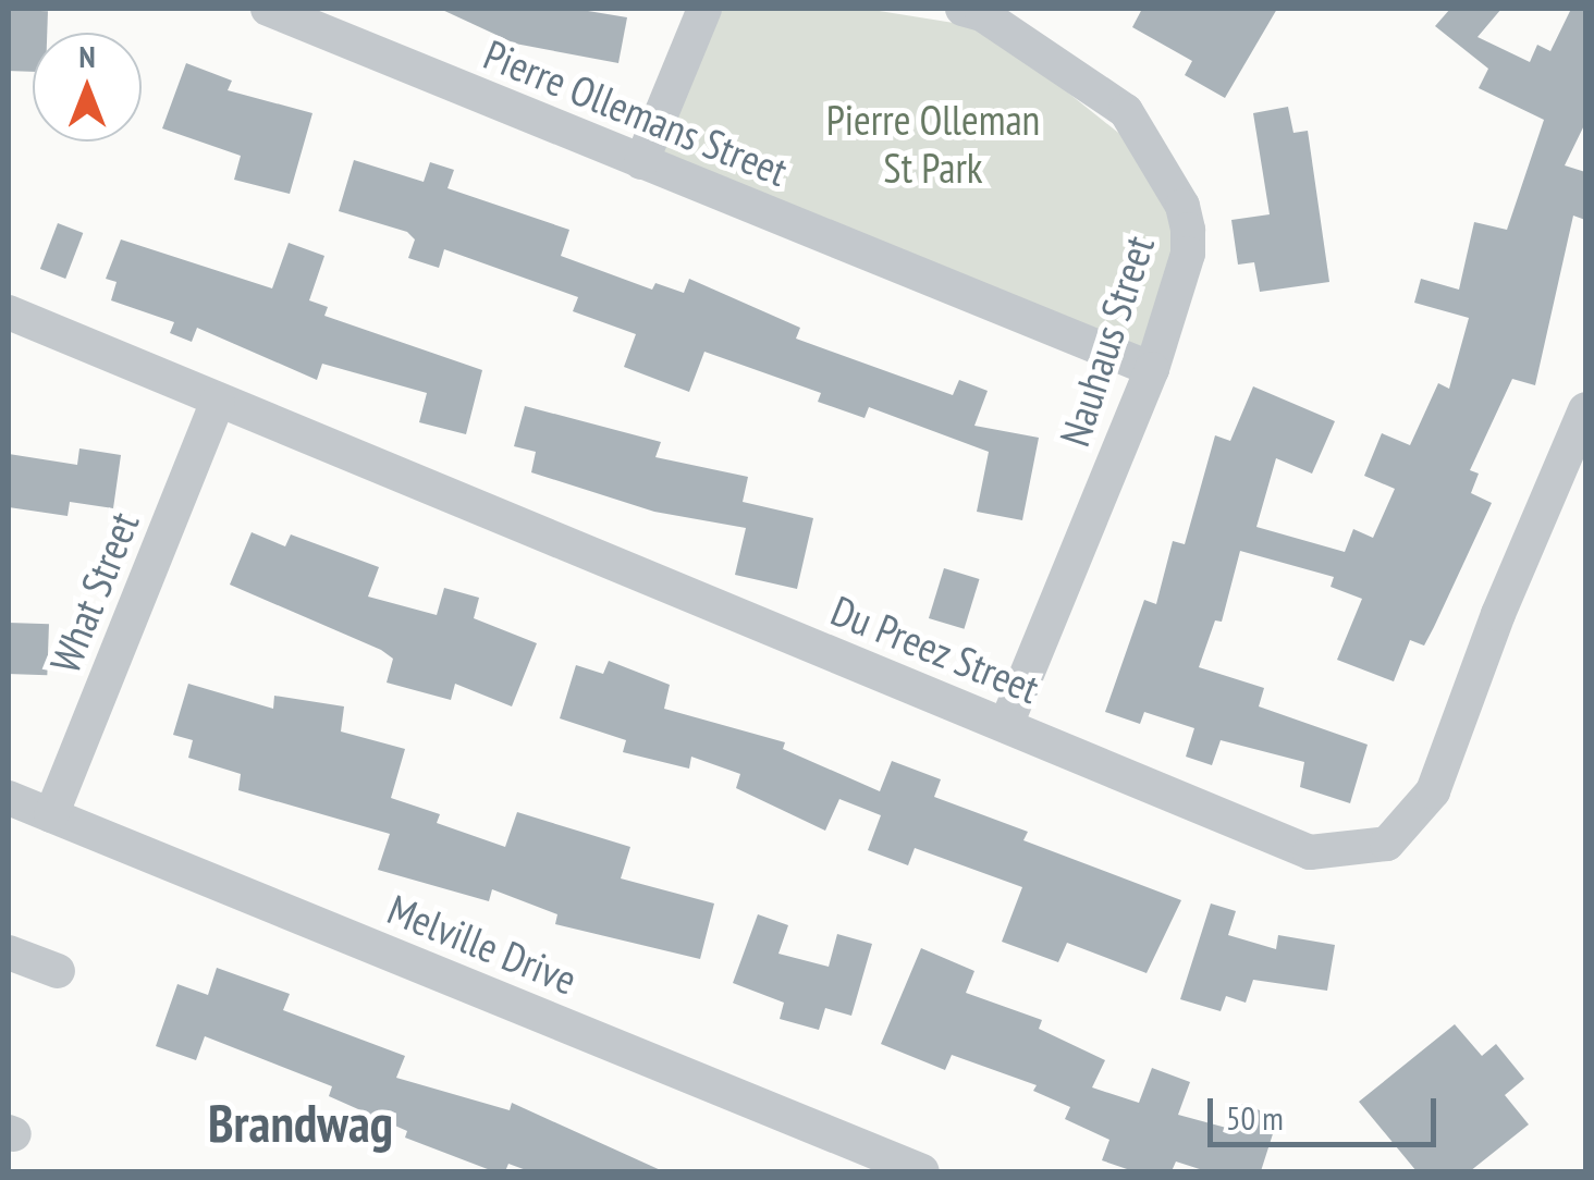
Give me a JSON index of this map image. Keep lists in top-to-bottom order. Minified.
{"streets":{"street":["Pierre Ollemans Street","Nauhaus Street","What Street","Du Preez Street","Melville Drive"]},"crossings":[["Pierre Ollemans Street","Nauhaus Street"],["Nauhaus Street","Du Preez Street"],["What Street","Du Preez Street"],["What Street","Melville Drive"]],"districts":["Brandwag"],"parks":["Pierre Olleman St Park"],"scale_bar":"50 m","north":"top"}
